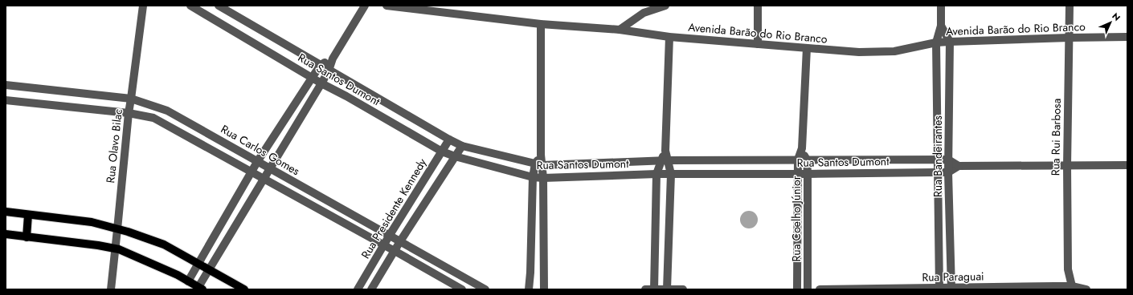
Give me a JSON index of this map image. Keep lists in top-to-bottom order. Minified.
{"streets":{"street":["Avenida Barão do Rio Branco","Rua Santos Dumont","Rua Rui Barbosa","Rua Olavo Bilac","Rua Carlos Gomes","Rua Bandeirantes","Rua Presidente Kennedy","Rua Coelho Júnior","Rua Paraguai"]},"crossings":[["Avenida Barão do Rio Branco","Rua Rui Barbosa"],["Avenida Barão do Rio Branco","Rua Bandeirantes"],["Avenida Barão do Rio Branco","Rua Coelho Júnior"],["Rua Santos Dumont","Rua Bandeirantes"],["Rua Santos Dumont","Rua Presidente Kennedy"],["Rua Santos Dumont","Rua Coelho Júnior"],["Rua Rui Barbosa","Rua Paraguai"],["Rua Olavo Bilac","Rua Carlos Gomes"],["Rua Carlos Gomes","Rua Presidente Kennedy"],["Rua Bandeirantes","Rua Paraguai"]],"north":"top right"}
